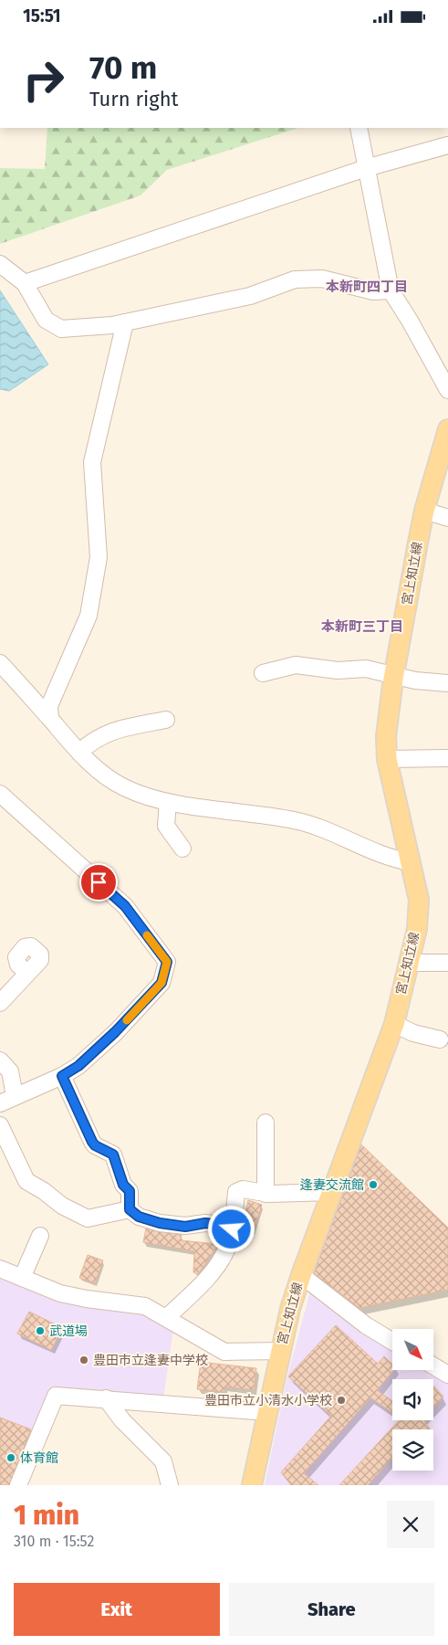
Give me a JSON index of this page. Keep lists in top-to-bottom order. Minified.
{"streets":{"main road":["宮上知立線"]},"districts":["本新町四丁目","本新町三丁目"],"places":["逢妻交流館","武道場","豊田市立逢妻中学校","豊田市立小清水小学校","体育館"],"north":"bottom right","page":{"status":"15:51","turn":["70 m","Turn right"],"heading":["1 min","310 m · 15:52"],"buttons":["Exit","Share"]}}
